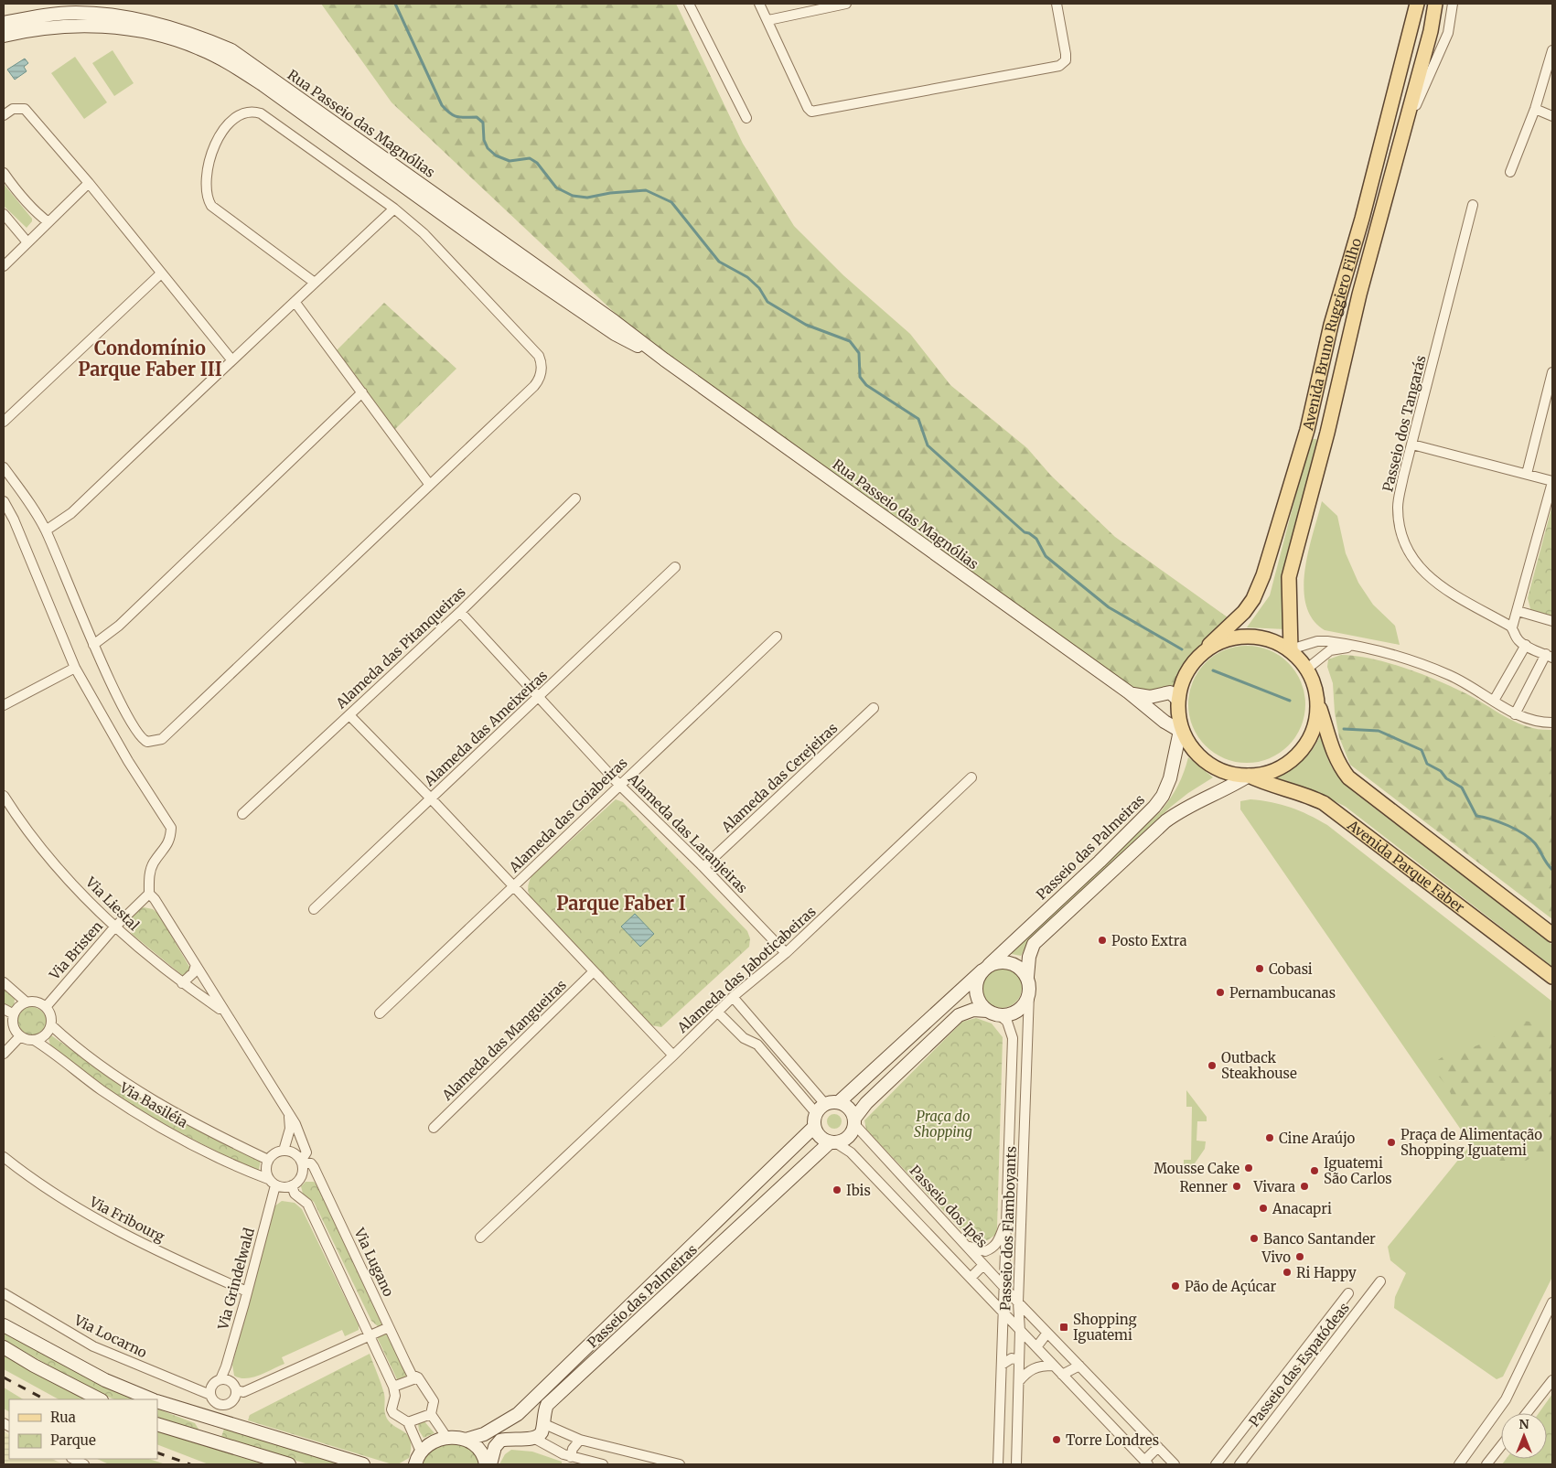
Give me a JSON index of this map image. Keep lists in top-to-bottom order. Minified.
{"streets":{"main road":["Avenida Bruno Ruggiero Filho","Avenida Parque Faber"],"street":["Rua Passeio das Magnólias","Passeio dos Tangarás","Alameda das Pitanqueiras","Alameda das Ameixeiras","Alameda das Cerejeiras","Alameda das Goiabeiras","Alameda das Laranjeiras","Passeio das Palmeiras","Via Liestal","Via Bristen","Alameda das Jaboticabeiras","Alameda das Mangueiras","Via Basiléia","Passeio dos Ipês","Via Fribourg","Passeio dos Flamboyants","Via Lugano","Via Grindelwald","Via Locarno","Passeio das Espatódeas"]},"crossings":[["Rua Passeio das Magnólias","Avenida Bruno Ruggiero Filho"],["Rua Passeio das Magnólias","Passeio das Palmeiras"],["Rua Passeio das Magnólias","Avenida Parque Faber"],["Avenida Bruno Ruggiero Filho","Passeio das Palmeiras"],["Avenida Bruno Ruggiero Filho","Avenida Parque Faber"],["Alameda das Pitanqueiras","Alameda das Laranjeiras"],["Alameda das Ameixeiras","Alameda das Laranjeiras"],["Alameda das Cerejeiras","Alameda das Laranjeiras"],["Alameda das Goiabeiras","Alameda das Laranjeiras"],["Alameda das Laranjeiras","Alameda das Jaboticabeiras"],["Passeio das Palmeiras","Avenida Parque Faber"],["Passeio das Palmeiras","Passeio dos Ipês"],["Passeio das Palmeiras","Passeio dos Flamboyants"],["Via Liestal","Via Bristen"],["Via Bristen","Via Basiléia"],["Via Basiléia","Via Lugano"],["Via Basiléia","Via Grindelwald"],["Passeio dos Ipês","Passeio dos Flamboyants"],["Via Fribourg","Via Grindelwald"],["Via Lugano","Via Grindelwald"],["Via Grindelwald","Via Locarno"]],"districts":["Condomínio Parque Faber III","Parque Faber I"],"parks":["Praça do Shopping"],"places":{"other":["Posto Extra","Cobasi","Pernambucanas","Outback Steakhouse","Cine Araújo","Praça de Alimentação Shopping Iguatemi","Mousse Cake","Iguatemi São Carlos","Renner","Vivara","Ibis","Anacapri","Banco Santander","Vivo","Ri Happy","Pão de Açúcar","Torre Londres"],"transit":["Shopping Iguatemi"]},"legend":["Rua","Parque"],"north":"top"}
